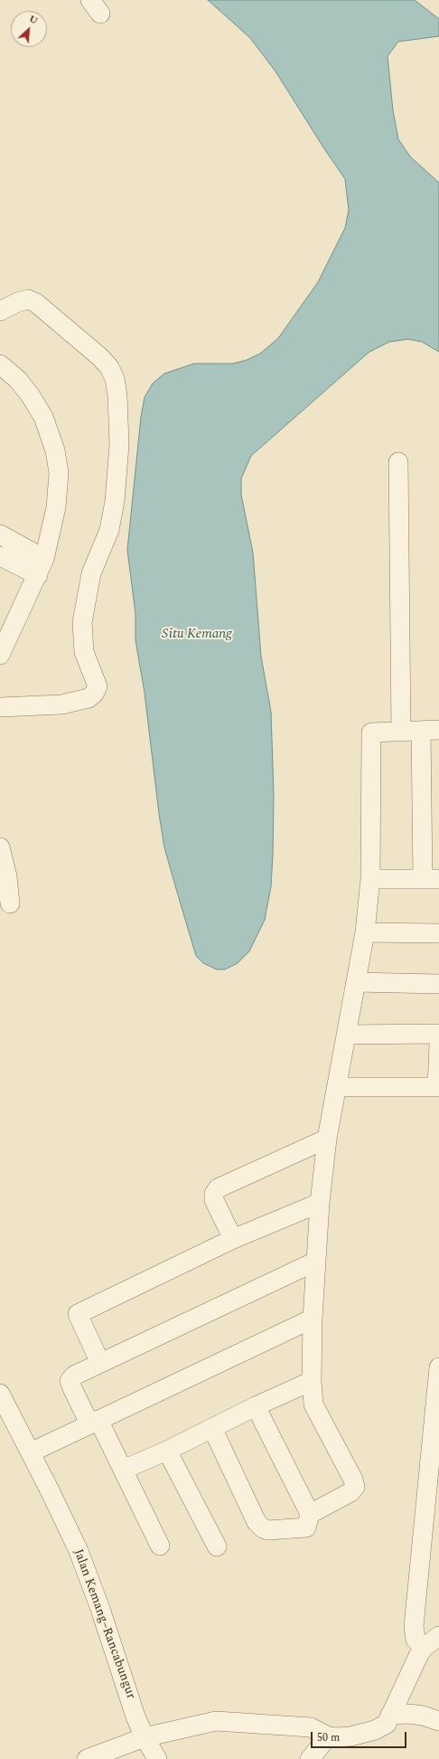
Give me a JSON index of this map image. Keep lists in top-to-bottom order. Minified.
{"streets":{"street":["Jalan Kemang–Rancabungur"]},"water":["Situ Kemang"],"scale_bar":"50 m","north":"top right"}
